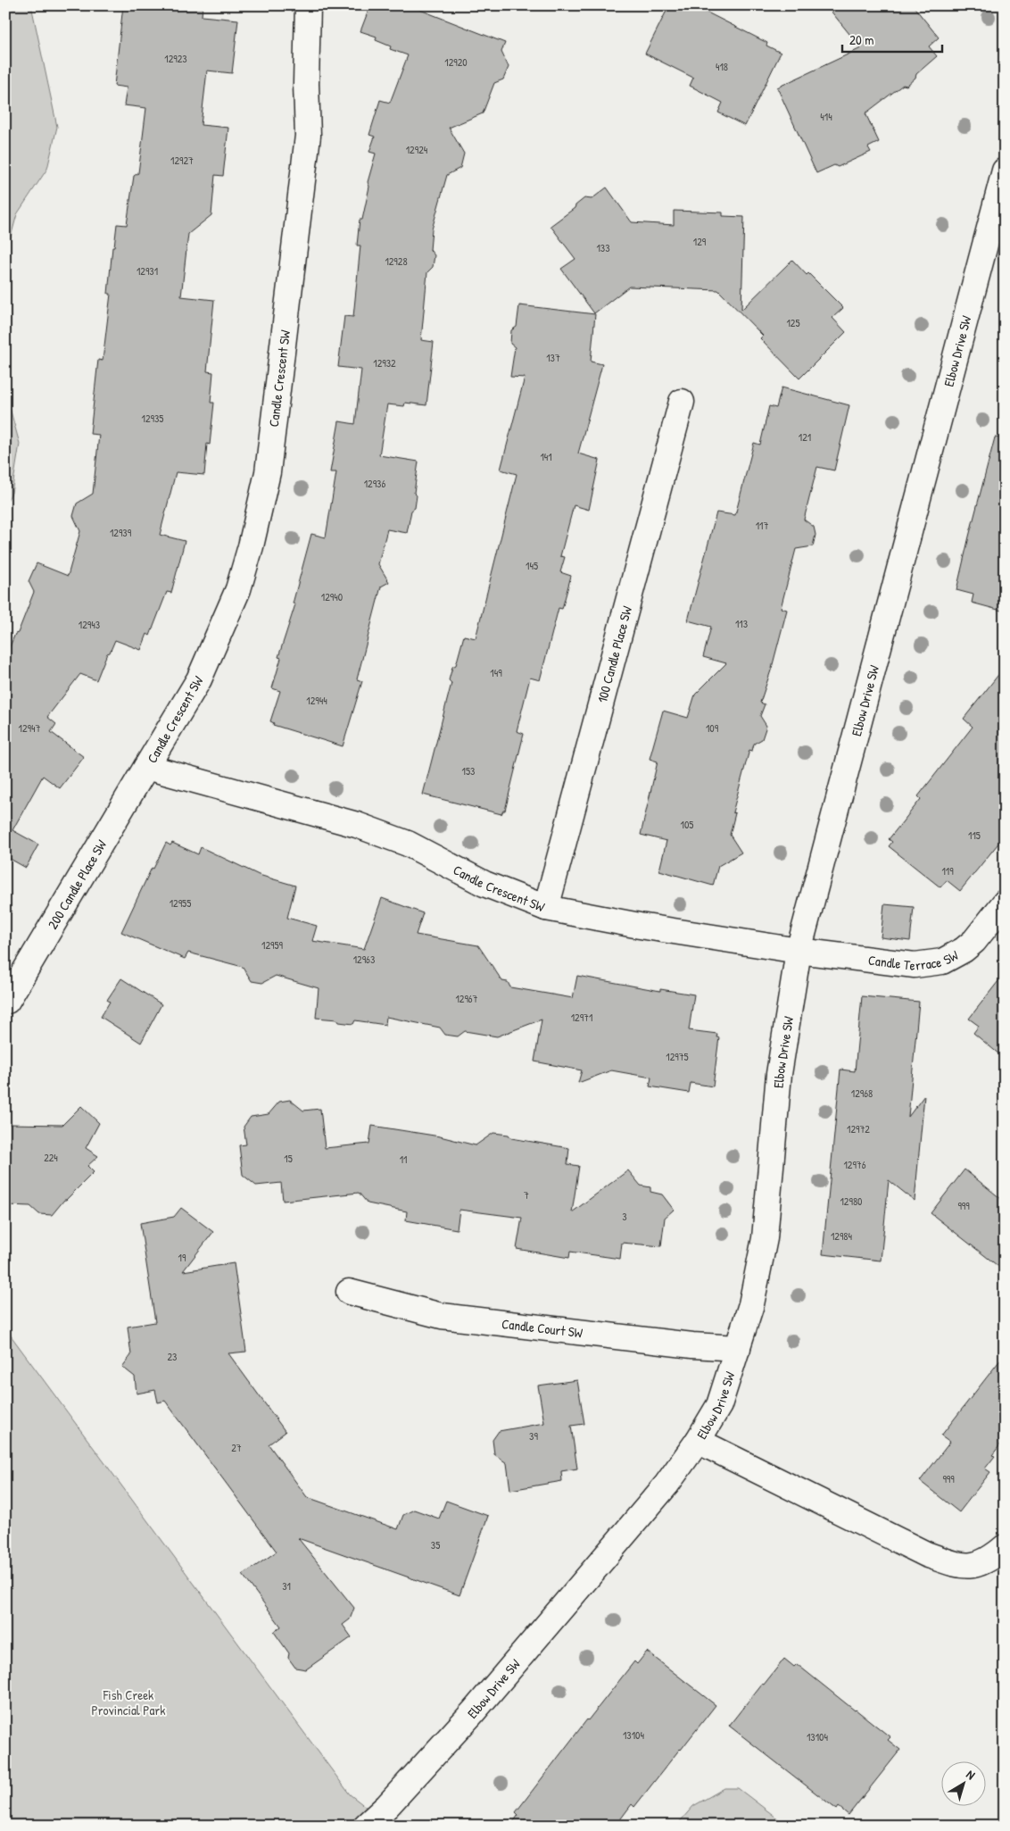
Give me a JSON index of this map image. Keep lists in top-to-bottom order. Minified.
{"streets":{"street":["Elbow Drive SW","Candle Crescent SW","100 Candle Place SW","200 Candle Place SW","Candle Terrace SW","Candle Court SW"]},"crossings":[["Elbow Drive SW","Candle Crescent SW"],["Elbow Drive SW","Candle Terrace SW"],["Elbow Drive SW","Candle Court SW"],["Candle Crescent SW","100 Candle Place SW"],["Candle Crescent SW","200 Candle Place SW"],["Candle Crescent SW","Candle Terrace SW"]],"parks":["Fish Creek Provincial Park"],"house_numbers":["12923","12920","418","414","12924","12927","129","133","12928","12931","125","137","12932","12935","121","141","12936","117","12939","145","12940","113","12943","149","12944","12947","109","153","105","115","119","12955","12959","12963","12967","12971","12975","12968","12972","224","15","11","12976","7","12980","999","3","12984","19","23","39","27","999","35","31","13104","13104"],"scale_bar":"20 m","north":"top right"}
